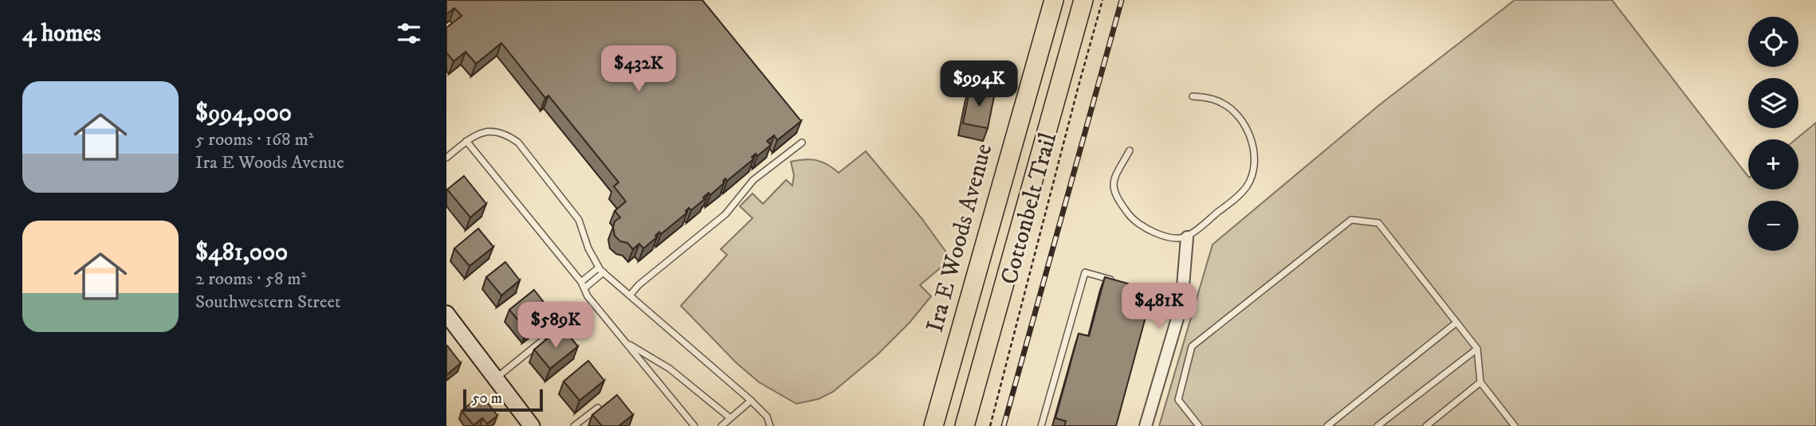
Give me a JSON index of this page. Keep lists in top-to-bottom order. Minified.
{"streets":{"main road":["Ira E Woods Avenue"],"path":["Cottonbelt Trail"]},"scale_bar":"50 m","page":{"heading":"4 homes","map_buttons":["+","−"],"price":["$432K","$994K","$481K","$589K"],"list":[{"name":"$994,000","note":"5 rooms · 168 m² · Ira E Woods Avenue"},{"name":"$481,000","note":"2 rooms · 58 m² · Southwestern Street"}],"scale":"50 m"}}
